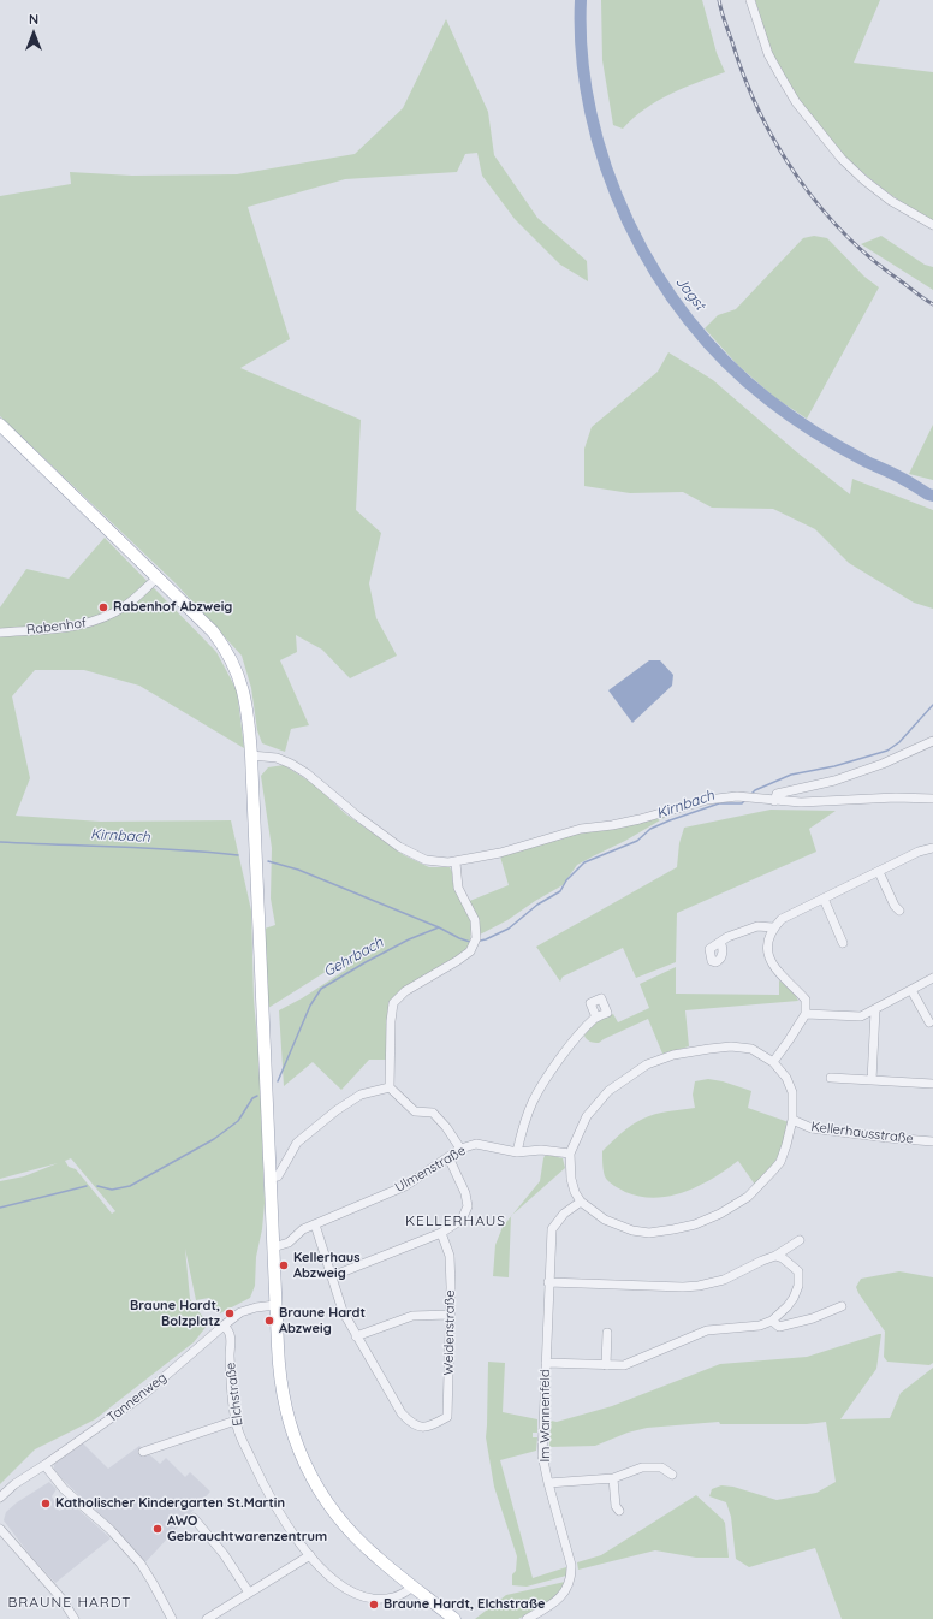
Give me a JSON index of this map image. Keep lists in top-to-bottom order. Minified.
{"streets":{"street":["Rabenhof","Kellerhausstraße","Ulmenstraße","Weidenstraße","Elchstraße","Tannenweg","Im Wannenfeld"]},"crossings":[["Elchstraße","Tannenweg"]],"districts":["KELLERHAUS","BRAUNE HARDT"],"water":["Jagst","Kirnbach","Gehrbach"],"places":["Rabenhof Abzweig","Kellerhaus Abzweig","Braune Hardt, Bolzplatz","Braune Hardt Abzweig","Katholischer Kindergarten St.Martin","AWO Gebrauchtwarenzentrum","Braune Hardt, Elchstraße"],"north":"top"}
